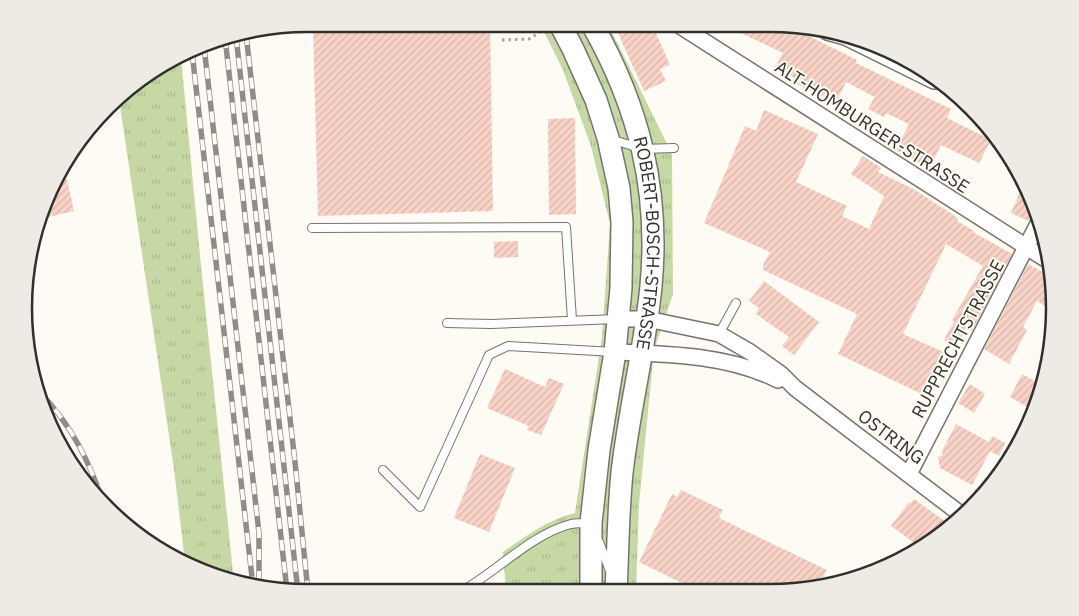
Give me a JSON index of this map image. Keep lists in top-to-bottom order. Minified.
{"streets":{"main road":["ROBERT-BOSCH-STRASSE"],"street":["ALT-HOMBURGER-STRASSE","RUPPRECHTSTRASSE","OSTRING"]},"crossings":[["ALT-HOMBURGER-STRASSE","RUPPRECHTSTRASSE"],["ROBERT-BOSCH-STRASSE","OSTRING"],["RUPPRECHTSTRASSE","OSTRING"]]}
